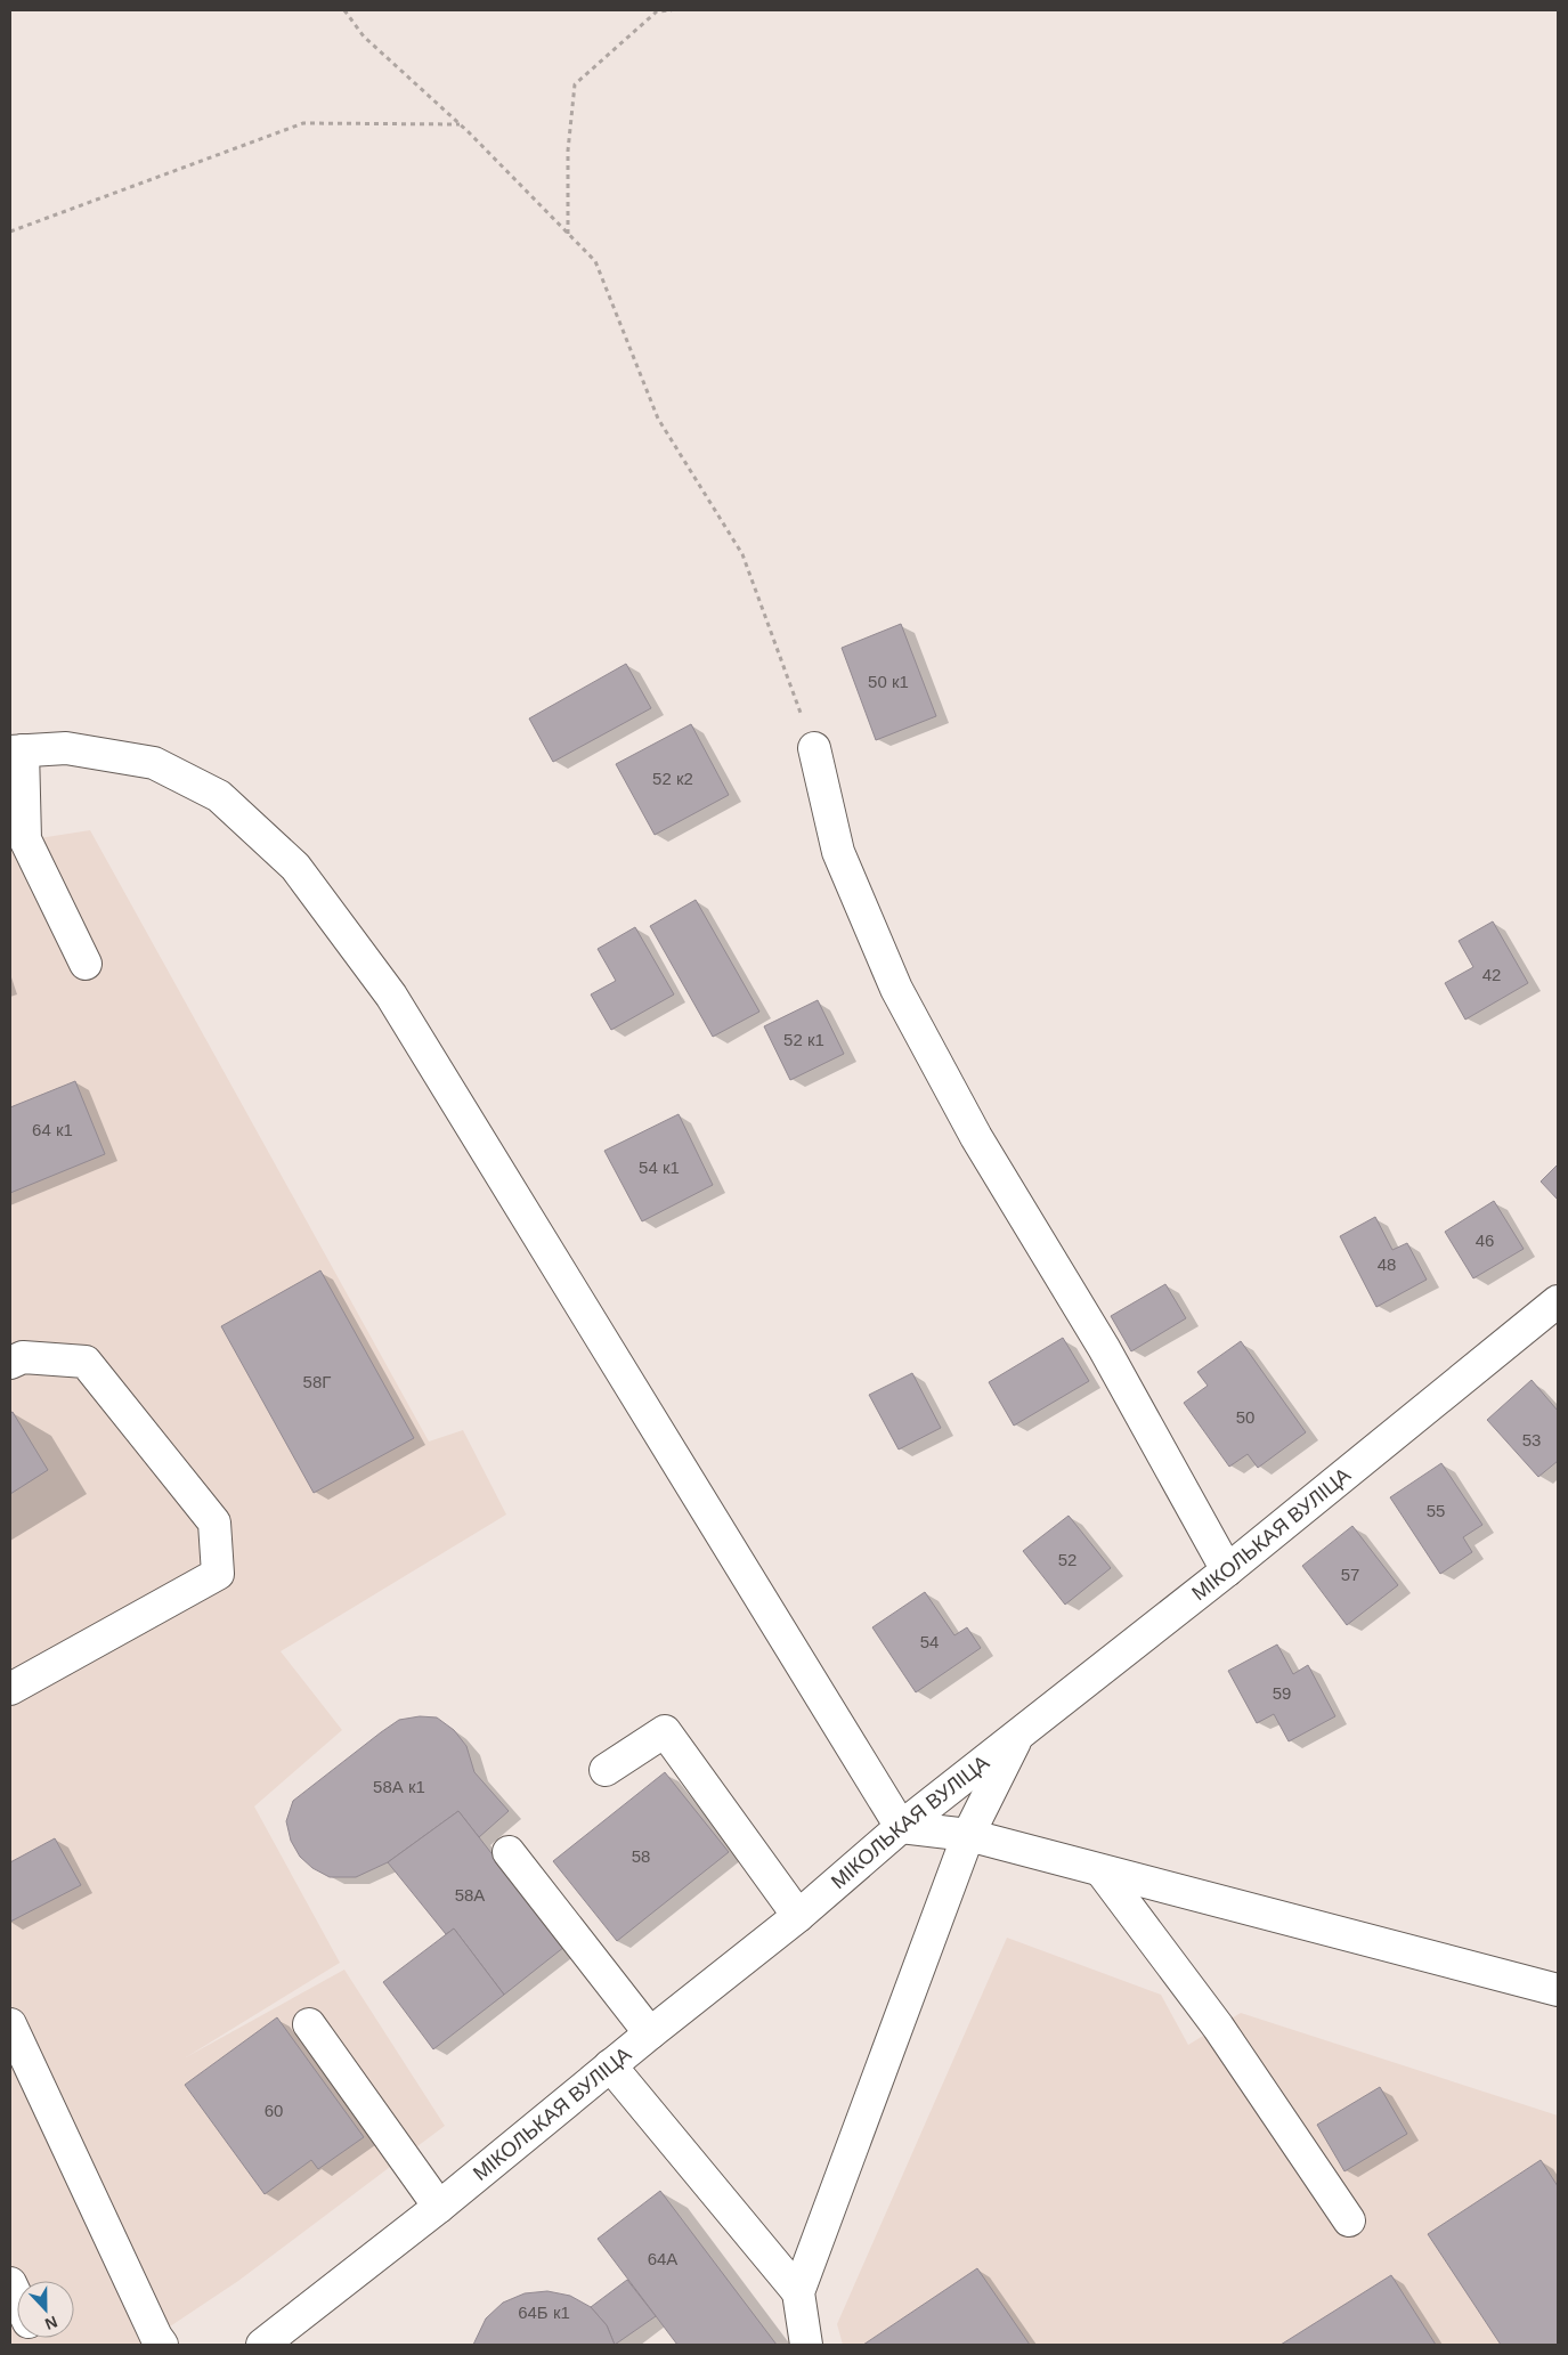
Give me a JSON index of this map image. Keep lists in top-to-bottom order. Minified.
{"streets":{"street":["МІКОЛЬКАЯ ВУЛІЦА"]},"house_numbers":["50 к1","52 к2","42","52 к1","64 к1","54 к1","46","48","58Г","50","53","55","52","57","54","59","58А к1","58","58А","60","64А","64Б к1"],"north":"bottom"}
